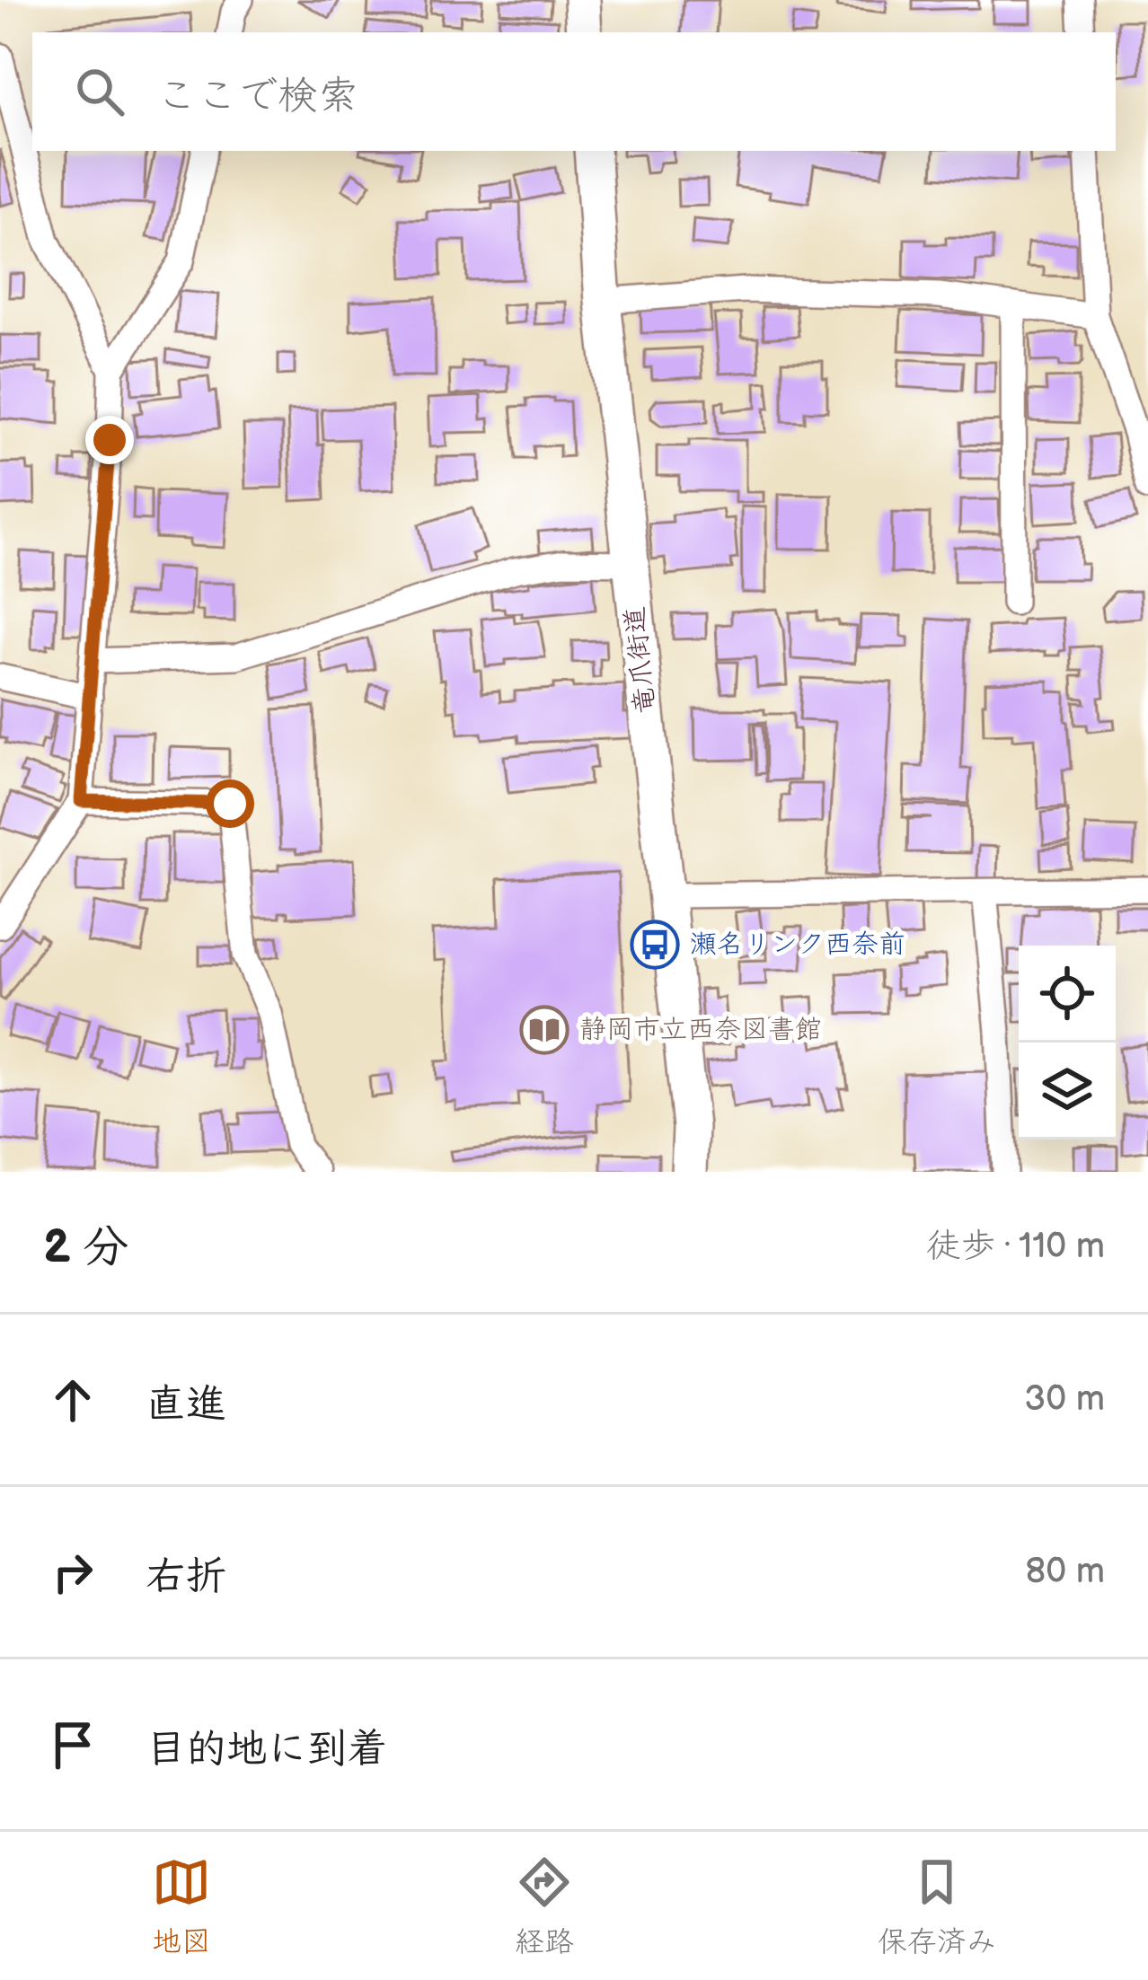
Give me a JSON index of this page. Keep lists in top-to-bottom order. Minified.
{"streets":{"main road":["竜爪街道"]},"places":{"bus stop":["瀬名リンク西奈前"],"library":["静岡市立西奈図書館"]},"page":{"search":"ここで検索","heading":["2 分","徒歩 · 110 m"],"list":[["直進","30 m"],["右折","80 m"],"目的地に到着"],"nav":["地図","経路","保存済み"]}}
